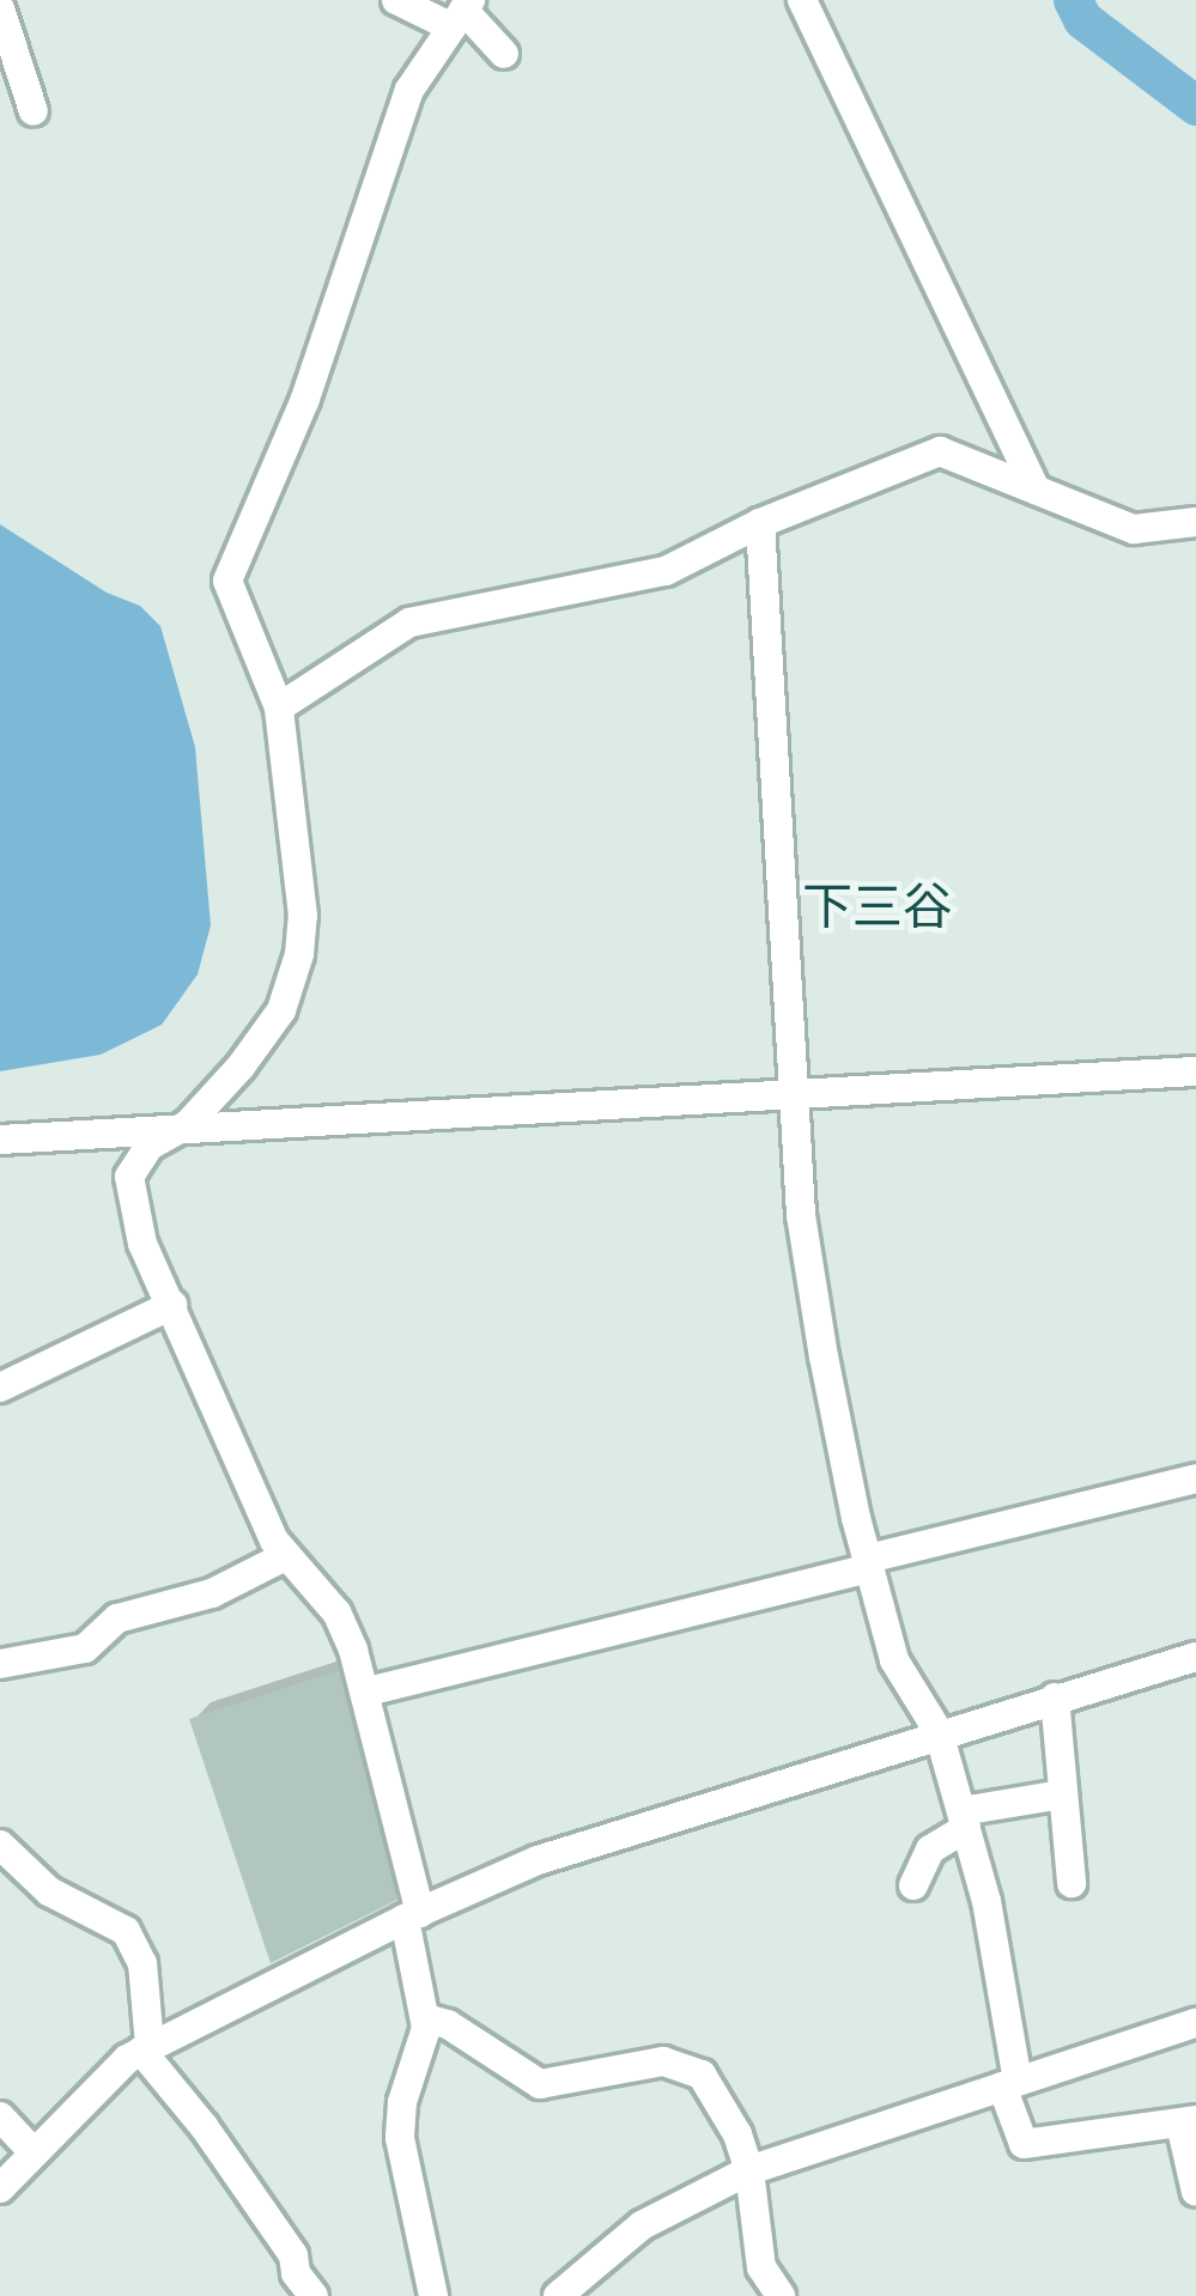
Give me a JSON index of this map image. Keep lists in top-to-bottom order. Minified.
{"districts":["下三谷"]}
